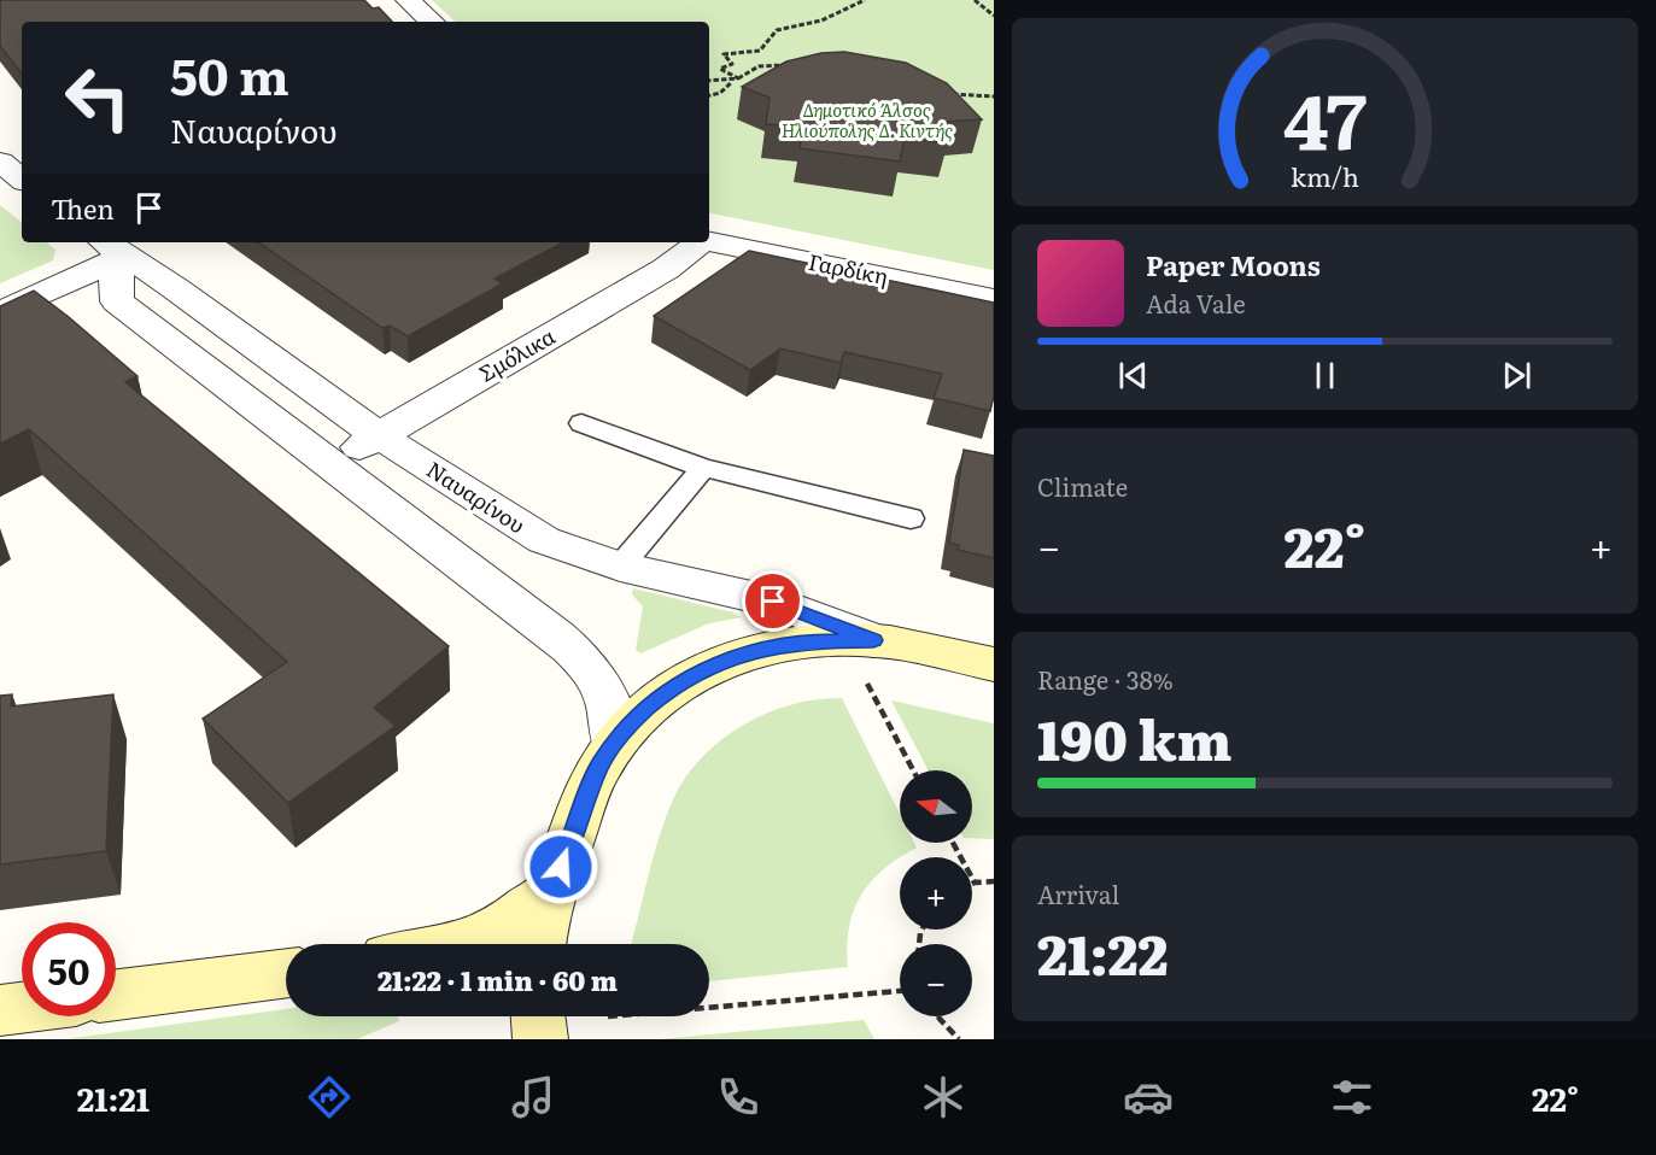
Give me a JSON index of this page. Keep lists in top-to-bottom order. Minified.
{"streets":{"street":["Γαρδίκη","Σμόλικα","Ναυαρίνου"]},"crossings":[["Σμόλικα","Ναυαρίνου"]],"parks":["Δημοτικό Άλσος Ηλιούπολης Δ. Κιντής"],"north":"left","page":{"turn":["50 m","Ναυαρίνου"],"then":"Then","song":["Paper Moons","Ada Vale"],"tile":["Climate",["Range · 38%","190 km"],["Arrival","21:22"]],"heat":["−","22°","+"],"map_buttons":["+","−"],"limit":"50","trip":"21:22 · 1 min · 60 m","tabs":["21:21","22°"],"gauge":["47","km/h"]}}
